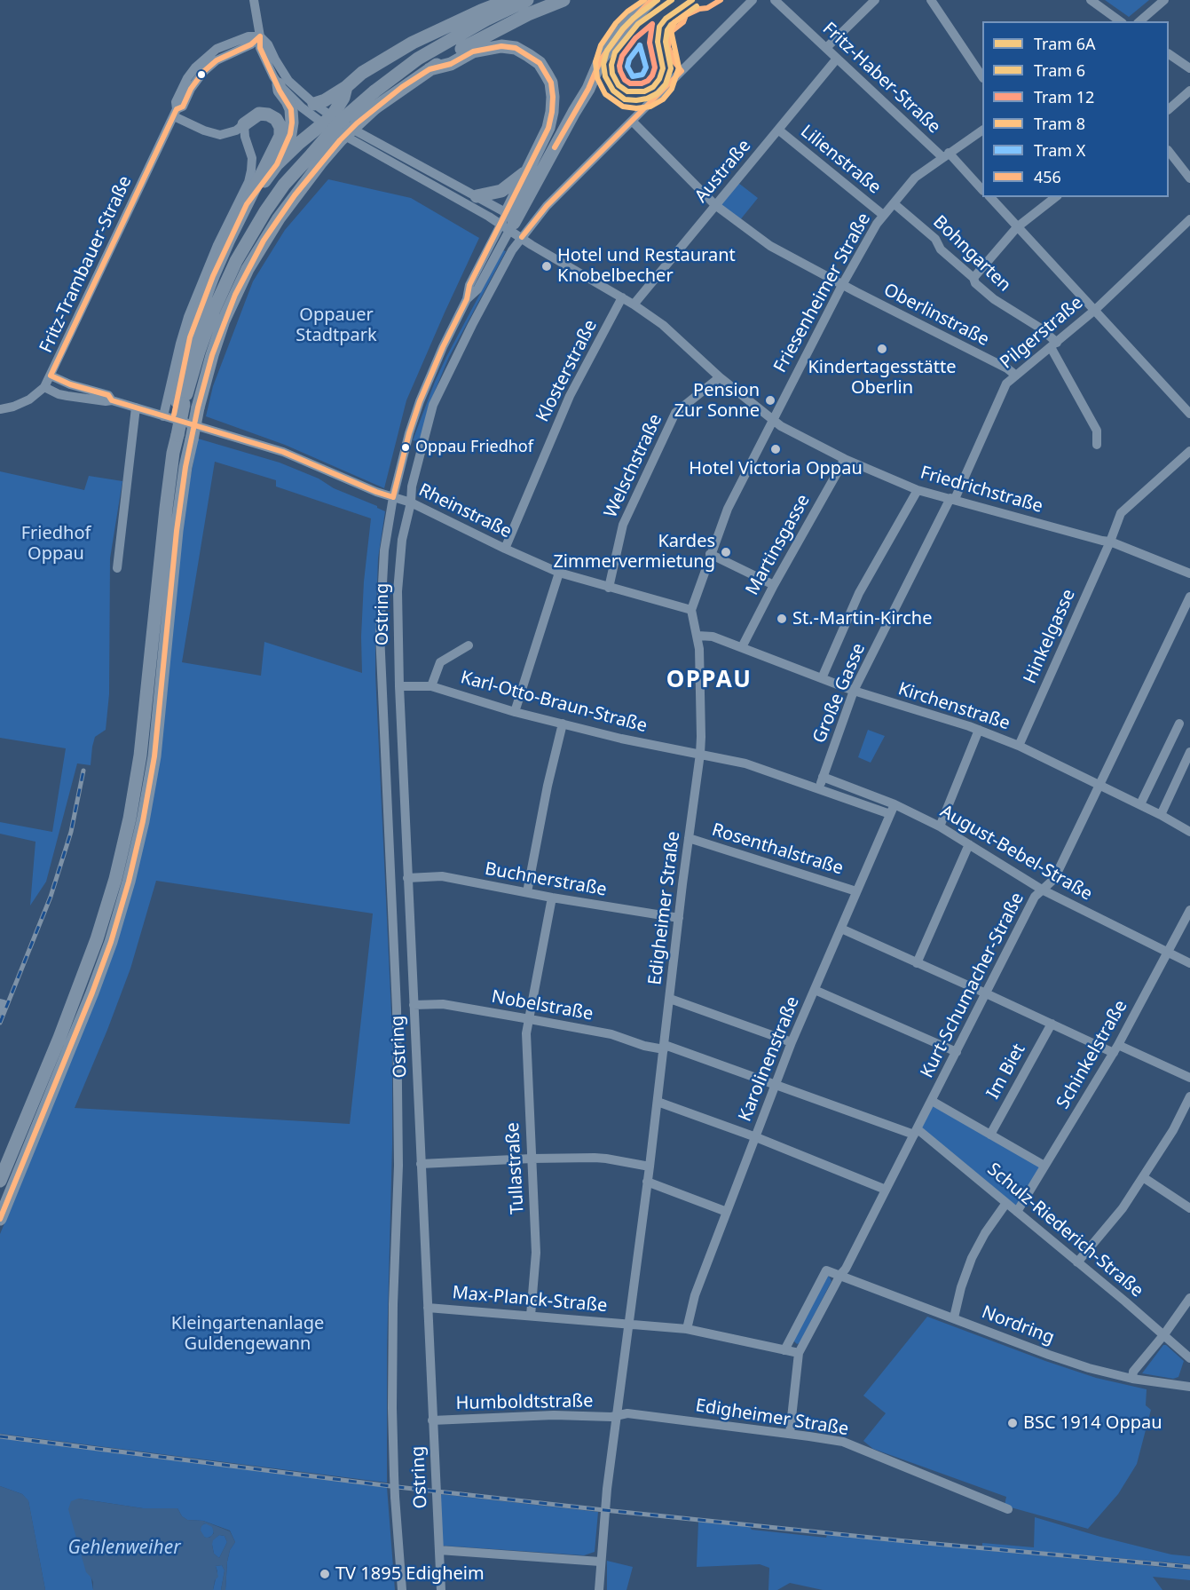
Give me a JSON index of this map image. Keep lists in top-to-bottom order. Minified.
{"streets":{"street":["Fritz-Haber-Straße","Lilienstraße","Austraße","Bohngarten","Fritz-Trambauer-Straße","Friesenheimer Straße","Oberlinstraße","Pilgerstraße","Klosterstraße","Welschstraße","Friedrichstraße","Rheinstraße","Martinsgasse","Ostring","Hinkelgasse","Große Gasse","Karl-Otto-Braun-Straße","Kirchenstraße","Rosenthalstraße","August-Bebel-Straße","Buchnerstraße","Edigheimer Straße","Kurt-Schumacher-Straße","Nobelstraße","Schinkelstraße","Karolinenstraße","Im Biet","Tullastraße","Schulz-Riederich-Straße","Max-Planck-Straße","Nordring","Humboldtstraße"]},"crossings":[["Fritz-Haber-Straße","Austraße"],["Fritz-Haber-Straße","Friesenheimer Straße"],["Lilienstraße","Austraße"],["Lilienstraße","Friesenheimer Straße"],["Austraße","Oberlinstraße"],["Austraße","Friedrichstraße"],["Bohngarten","Friesenheimer Straße"],["Bohngarten","Pilgerstraße"],["Fritz-Trambauer-Straße","Rheinstraße"],["Friesenheimer Straße","Oberlinstraße"],["Friesenheimer Straße","Friedrichstraße"],["Oberlinstraße","Pilgerstraße"],["Oberlinstraße","Ostring"],["Pilgerstraße","Friedrichstraße"],["Pilgerstraße","Große Gasse"],["Klosterstraße","Friedrichstraße"],["Klosterstraße","Rheinstraße"],["Welschstraße","Friedrichstraße"],["Welschstraße","Rheinstraße"],["Friedrichstraße","Martinsgasse"],["Friedrichstraße","Ostring"],["Friedrichstraße","Hinkelgasse"],["Friedrichstraße","Große Gasse"],["Rheinstraße","Ostring"],["Rheinstraße","Edigheimer Straße"],["Martinsgasse","Kirchenstraße"],["Ostring","Karl-Otto-Braun-Straße"],["Ostring","Buchnerstraße"],["Ostring","Nobelstraße"],["Ostring","Max-Planck-Straße"],["Ostring","Humboldtstraße"],["Hinkelgasse","Kirchenstraße"],["Große Gasse","Kirchenstraße"],["Große Gasse","August-Bebel-Straße"],["Karl-Otto-Braun-Straße","August-Bebel-Straße"],["Karl-Otto-Braun-Straße","Edigheimer Straße"],["Kirchenstraße","Edigheimer Straße"],["Kirchenstraße","Kurt-Schumacher-Straße"],["Rosenthalstraße","Edigheimer Straße"],["Rosenthalstraße","Karolinenstraße"],["August-Bebel-Straße","Edigheimer Straße"],["August-Bebel-Straße","Kurt-Schumacher-Straße"],["August-Bebel-Straße","Schinkelstraße"],["August-Bebel-Straße","Karolinenstraße"],["Buchnerstraße","Edigheimer Straße"],["Buchnerstraße","Tullastraße"],["Edigheimer Straße","Kurt-Schumacher-Straße"],["Edigheimer Straße","Nobelstraße"],["Edigheimer Straße","Max-Planck-Straße"],["Edigheimer Straße","Humboldtstraße"],["Kurt-Schumacher-Straße","Nobelstraße"],["Kurt-Schumacher-Straße","Schulz-Riederich-Straße"],["Kurt-Schumacher-Straße","Nordring"],["Nobelstraße","Karolinenstraße"],["Nobelstraße","Tullastraße"],["Nobelstraße","Schulz-Riederich-Straße"],["Schinkelstraße","Schulz-Riederich-Straße"],["Tullastraße","Max-Planck-Straße"]],"districts":["OPPAU"],"water":["Gehlenweiher"],"parks":["Oppauer Stadtpark","Friedhof Oppau","Kleingartenanlage Guldengewann"],"places":["Hotel und Restaurant Knobelbecher","Kindertagesstätte Oberlin","Pension Zur Sonne","Oppau Friedhof","Hotel Victoria Oppau","Kardes Zimmervermietung","St.-Martin-Kirche","BSC 1914 Oppau","TV 1895 Edigheim"],"lines":["tram line 6A","tram line 6","tram line 8","transit line 456","tram line 12","tram line X"],"legend":["Tram 6A","Tram 6","Tram 12","Tram 8","Tram X","456"]}
